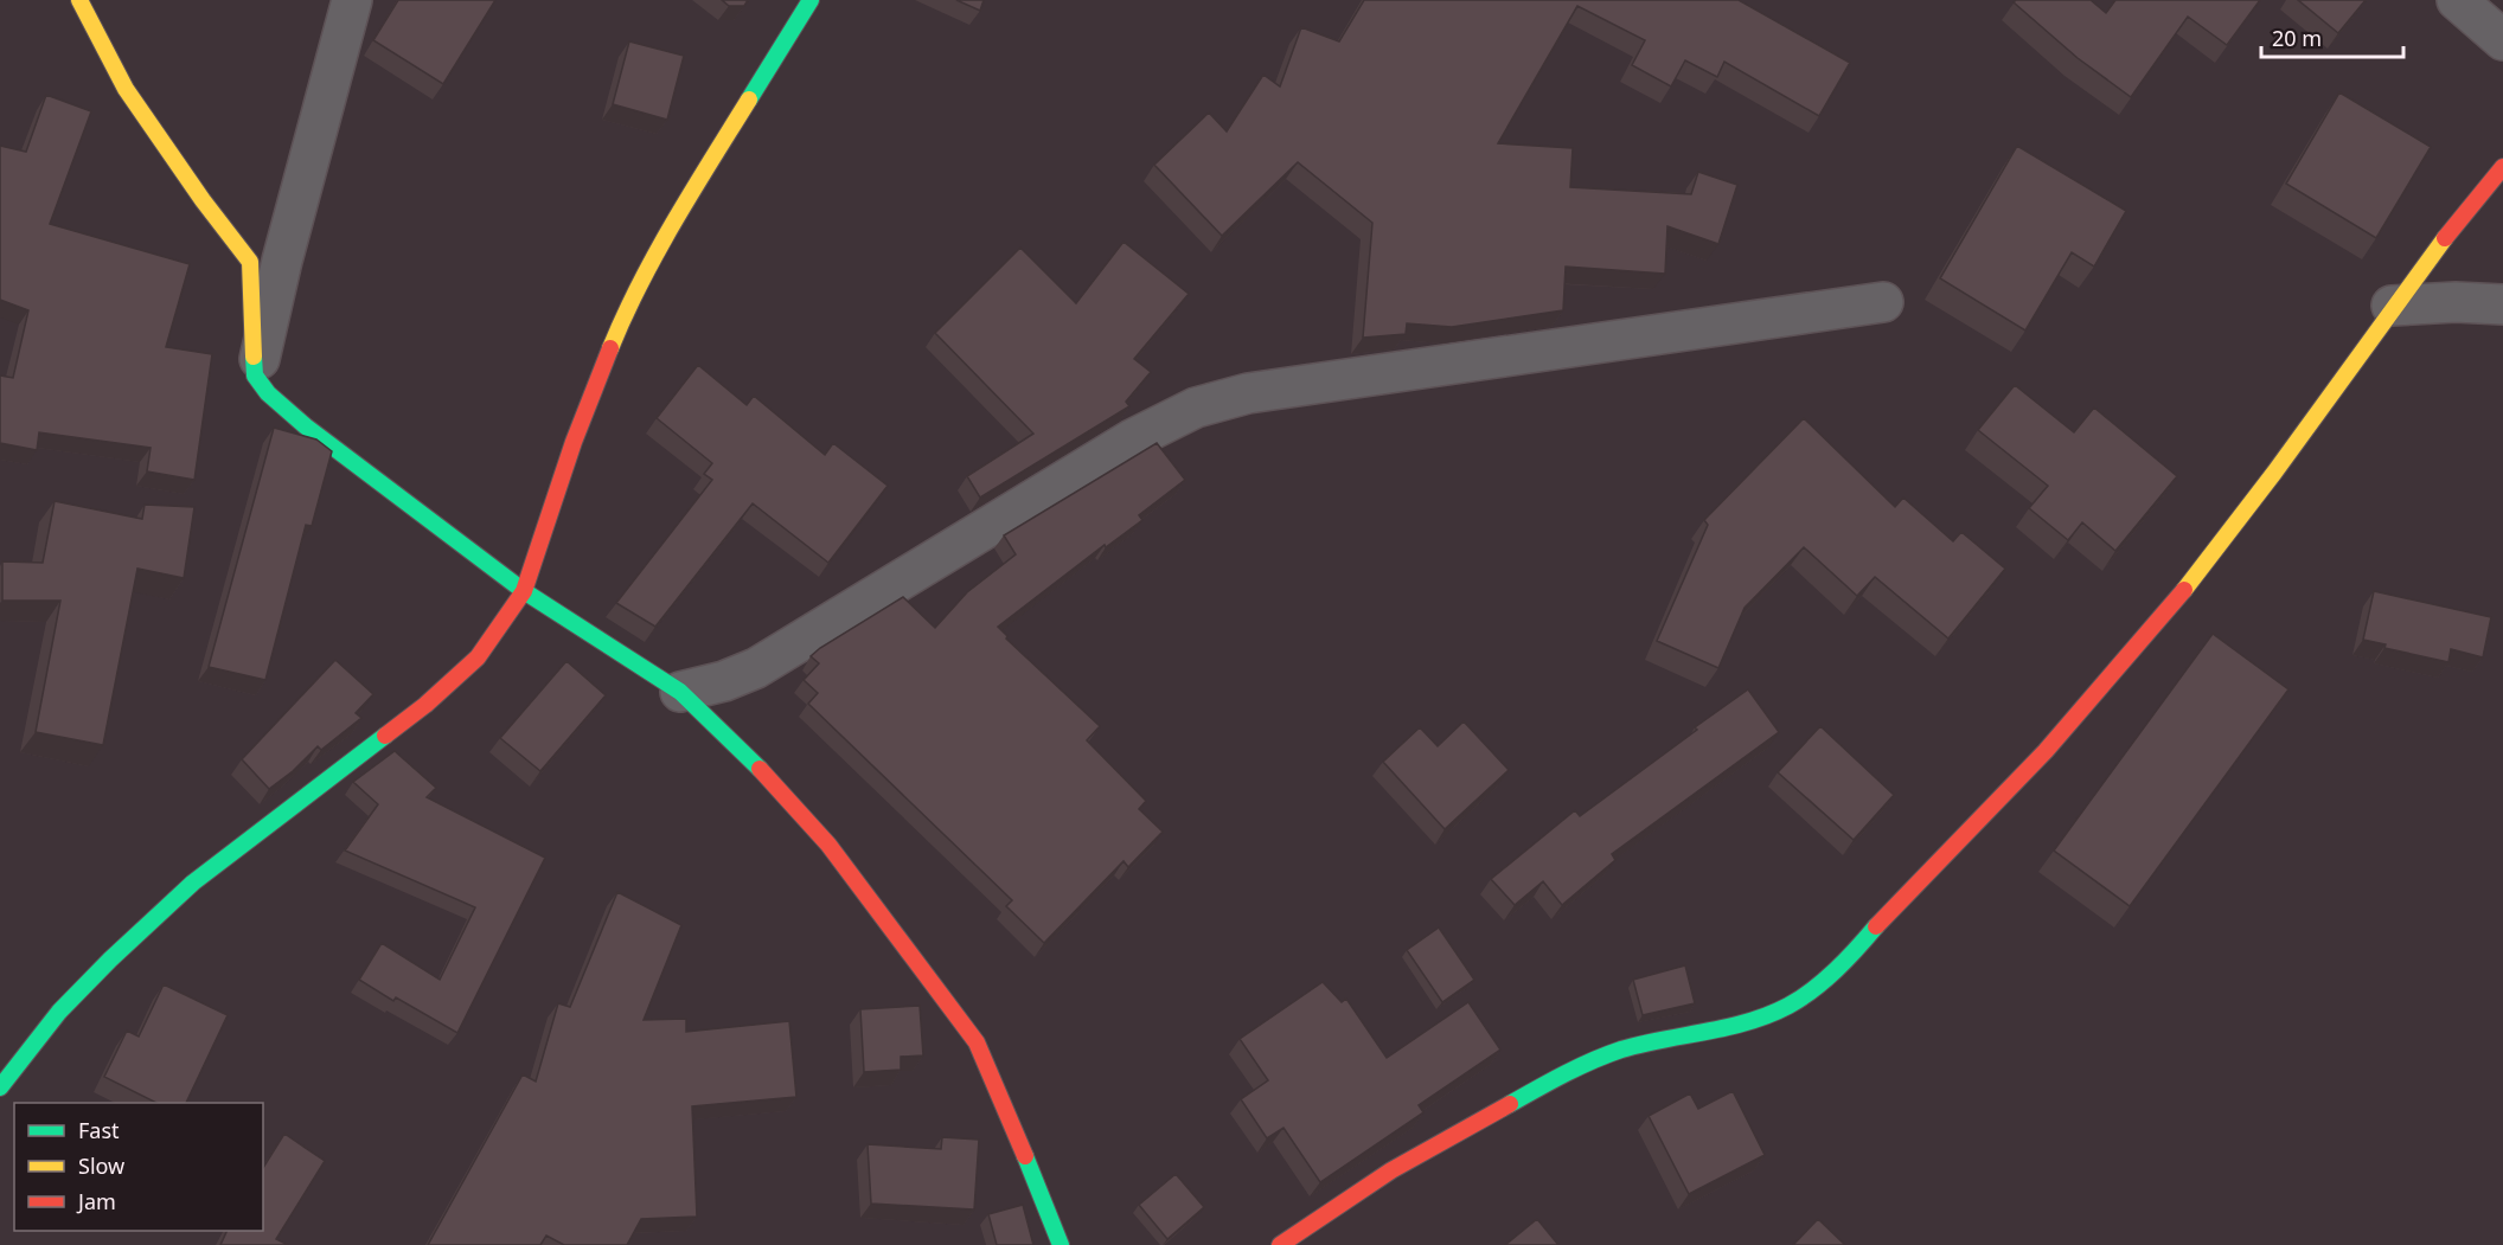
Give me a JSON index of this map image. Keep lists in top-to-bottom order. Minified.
{"legend":["Fast","Slow","Jam"],"scale_bar":"20 m"}
